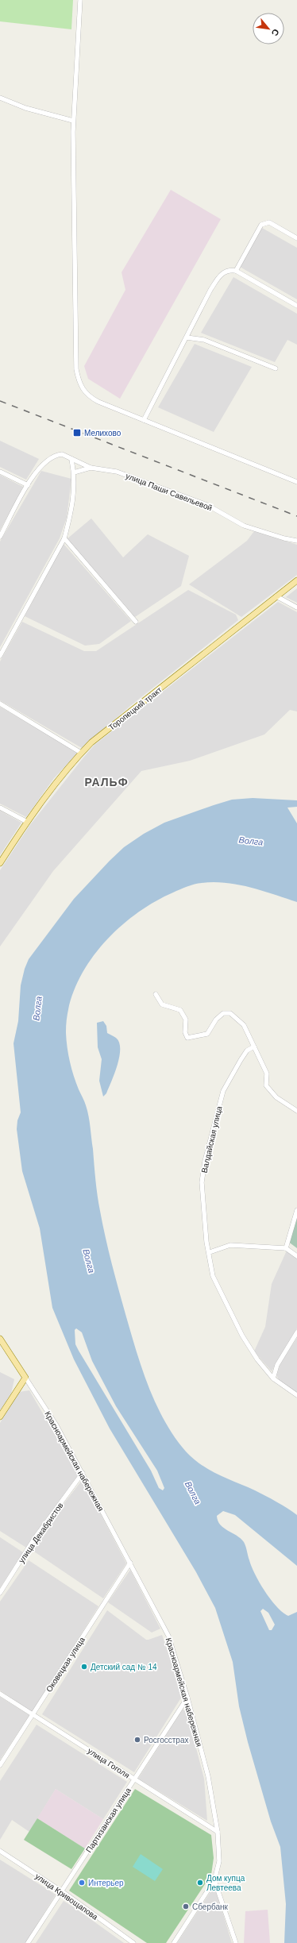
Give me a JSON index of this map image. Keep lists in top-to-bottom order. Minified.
{"streets":{"main road":["Торопецкий тракт"],"street":["улица Паши Савельевой","Валдайская улица","Красноармейская набережная","улица Декабристов","Оковецкая улица","улица Гоголя","Партизанская улица","улица Кривощапова"]},"crossings":[["Красноармейская набережная","улица Декабристов"],["Красноармейская набережная","Оковецкая улица"],["Красноармейская набережная","улица Гоголя"],["Красноармейская набережная","Партизанская улица"],["Оковецкая улица","улица Гоголя"],["улица Гоголя","Партизанская улица"],["Партизанская улица","улица Кривощапова"]],"districts":["РАЛЬФ"],"water":["Волга"],"places":{"transit":["Мелихово"],"other":["Детский сад № 14","Росгосстрах","Интерьер","Дом купца Левтеева","Сбербанк"]},"north":"bottom right"}
